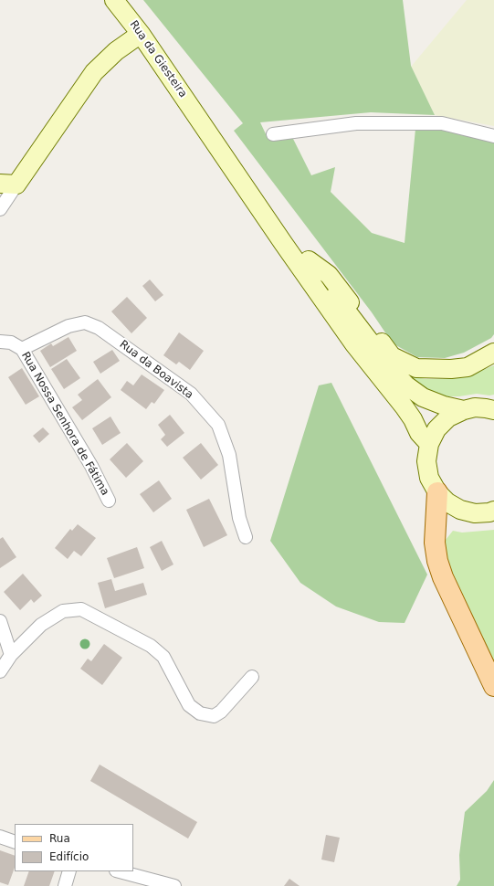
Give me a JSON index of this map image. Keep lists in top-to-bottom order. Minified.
{"streets":{"main road":["Rua da Giesteira"],"street":["Rua da Boavista","Rua Nossa Senhora de Fátima"]},"crossings":[["Rua da Boavista","Rua Nossa Senhora de Fátima"]],"legend":["Rua","Edifício"]}
